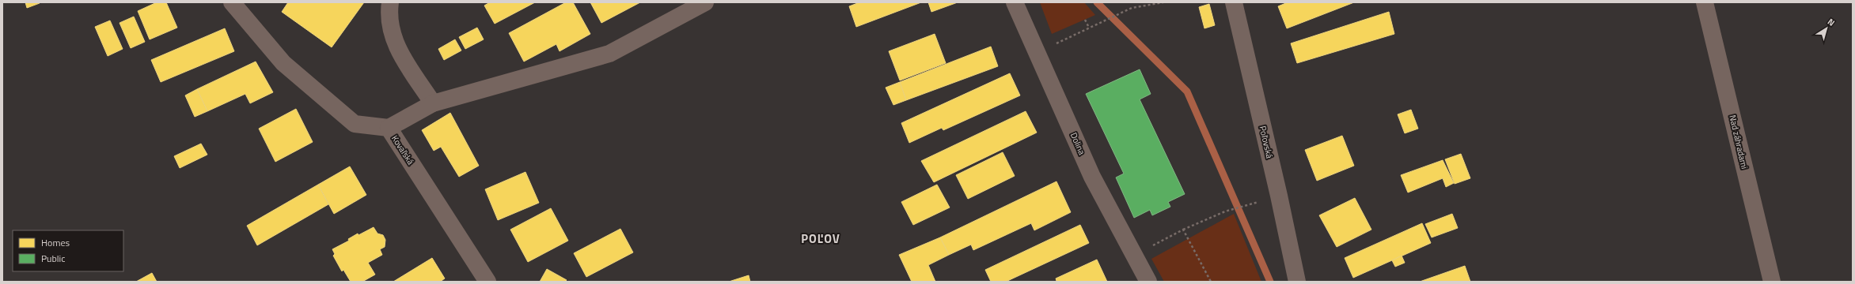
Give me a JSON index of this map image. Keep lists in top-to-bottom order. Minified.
{"streets":{"street":["Poľovská","Nad záhradami","Dolina","Kovaľská"]},"districts":["POĽOV"],"legend":["Homes","Public"],"north":"top right"}
